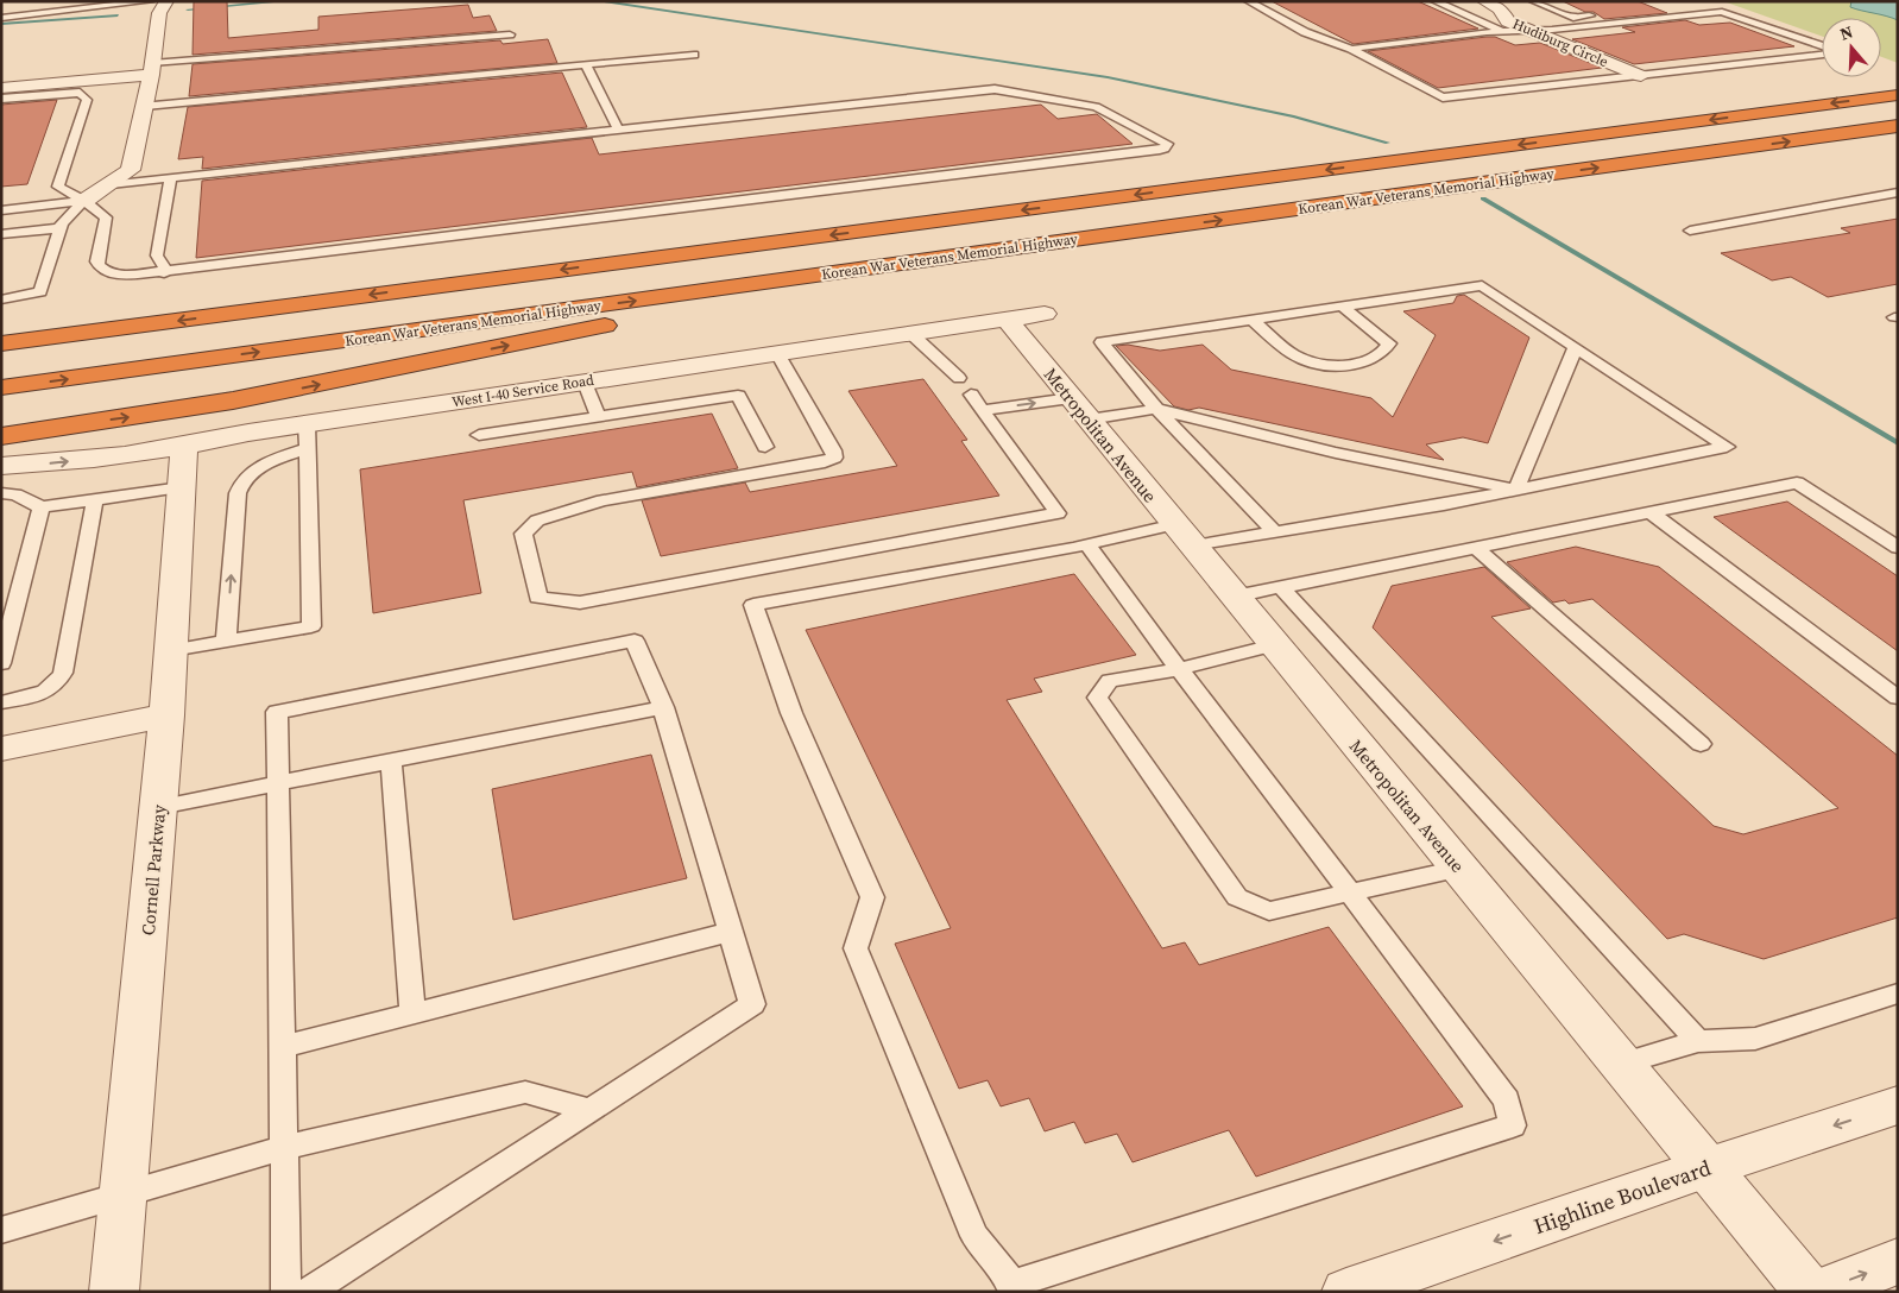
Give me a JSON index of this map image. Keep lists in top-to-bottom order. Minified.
{"streets":{"highway":["Korean War Veterans Memorial Highway"],"street":["Hudiburg Circle","West I-40 Service Road","Metropolitan Avenue","Cornell Parkway","Highline Boulevard"]},"crossings":[["West I-40 Service Road","Metropolitan Avenue"],["West I-40 Service Road","Cornell Parkway"],["Metropolitan Avenue","Highline Boulevard"]],"one_way":["Highline Boulevard"],"north":"top"}
